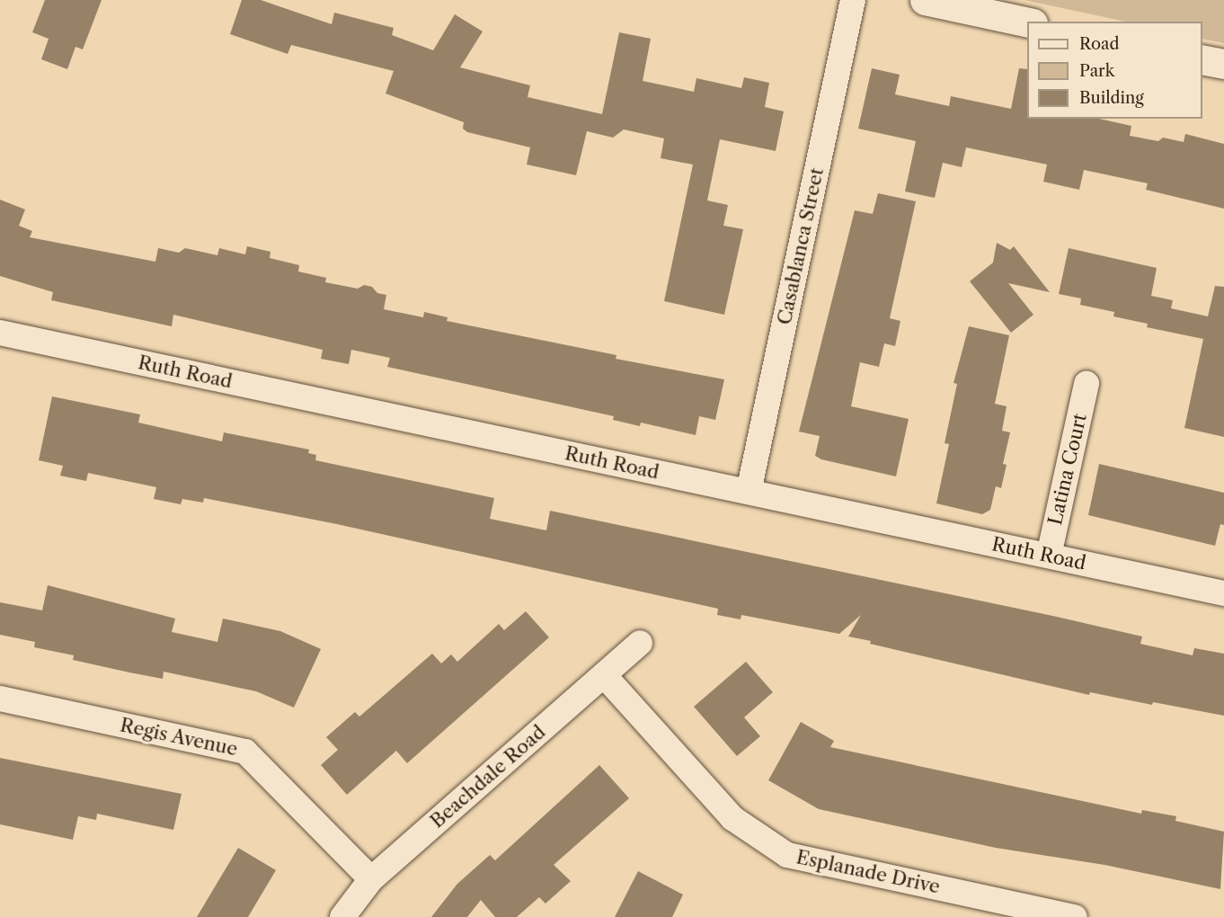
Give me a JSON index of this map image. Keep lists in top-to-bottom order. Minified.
{"streets":{"street":["Casablanca Street","Ruth Road","Latina Court","Regis Avenue","Beachdale Road","Esplanade Drive"]},"crossings":[["Casablanca Street","Ruth Road"],["Ruth Road","Latina Court"],["Regis Avenue","Beachdale Road"],["Beachdale Road","Esplanade Drive"]],"legend":["Road","Park","Building"]}
